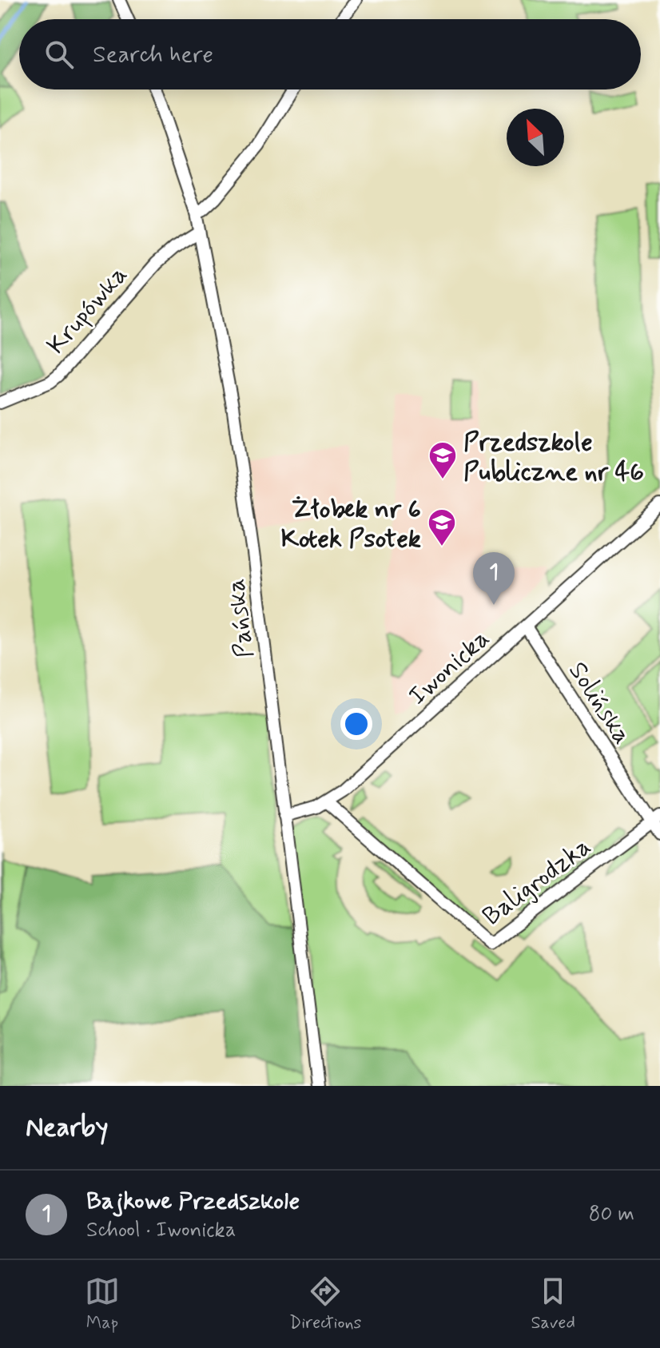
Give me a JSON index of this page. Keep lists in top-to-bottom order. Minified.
{"streets":{"street":["Krupówka","Pańska","Iwonicka","Solińska","Baligrodzka"]},"crossings":[["Krupówka","Pańska"],["Pańska","Iwonicka"],["Iwonicka","Solińska"],["Iwonicka","Baligrodzka"],["Solińska","Baligrodzka"]],"places":{"school or university":["Przedszkole Publiczne nr 46","Żłobek nr 6 Kotek Psotek"]},"north":"top left","page":{"search":"Search here","pins":"1","heading":"Nearby","list":[{"mark":"1","name":"Bajkowe Przedszkole","note":"School · Iwonicka","value":"80 m"}],"nav":["Map","Directions","Saved"]}}
